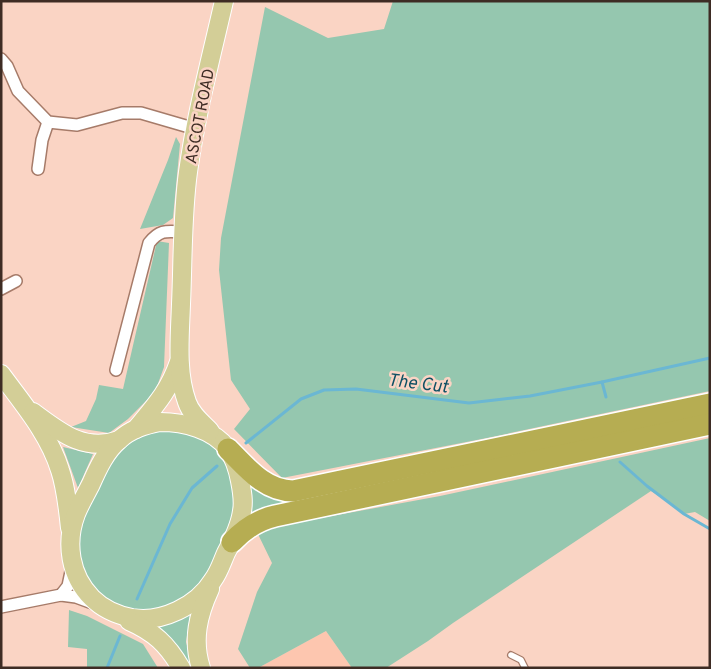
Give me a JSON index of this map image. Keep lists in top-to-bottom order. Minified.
{"streets":{"main road":["ASCOT ROAD"]},"water":["The Cut"]}
